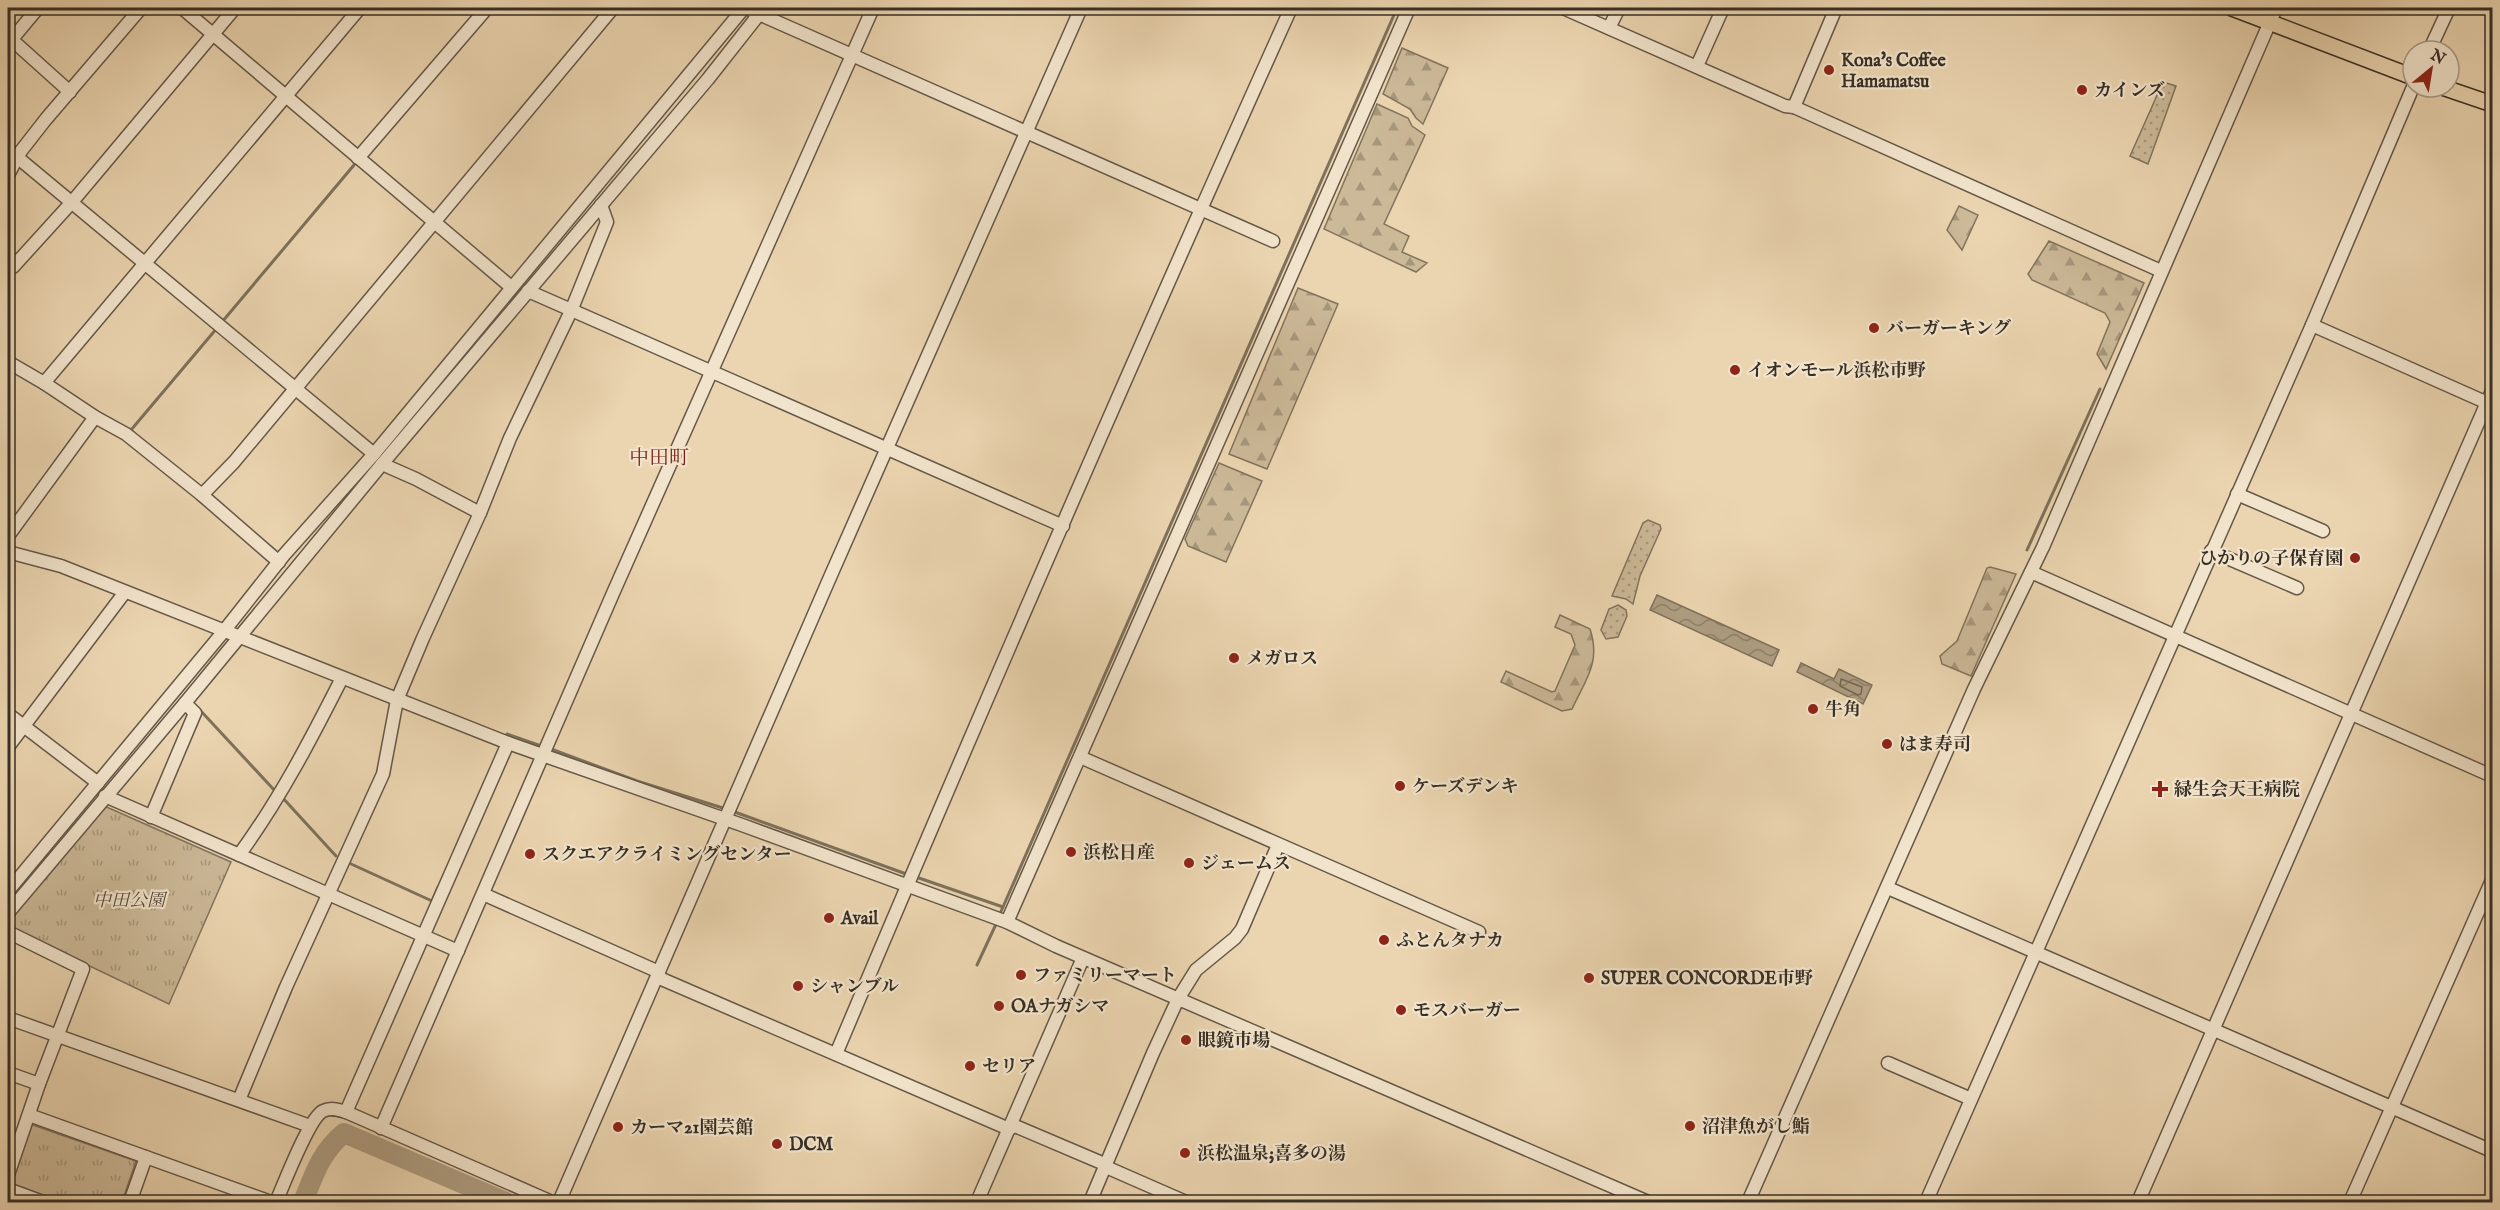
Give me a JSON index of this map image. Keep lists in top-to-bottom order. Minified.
{"districts":["中田町"],"parks":["中田公園"],"places":{"other":["Kona's Coffee Hamamatsu","カインズ","バーガーキング","イオンモール浜松市野","ひかりの子保育園","メガロス","牛角","はま寿司","ケーズデンキ","浜松日産","スクエアクライミングセンター","ジェームス","Avail","ふとんタナカ","ファミリーマート","SUPER CONCORDE市野","シャンブル","OAナガシマ","モスバーガー","眼鏡市場","セリア","沼津魚がし鮨","カーマ21園芸館","DCM","浜松温泉;喜多の湯"],"health":["緑生会天王病院"]},"north":"top right"}
